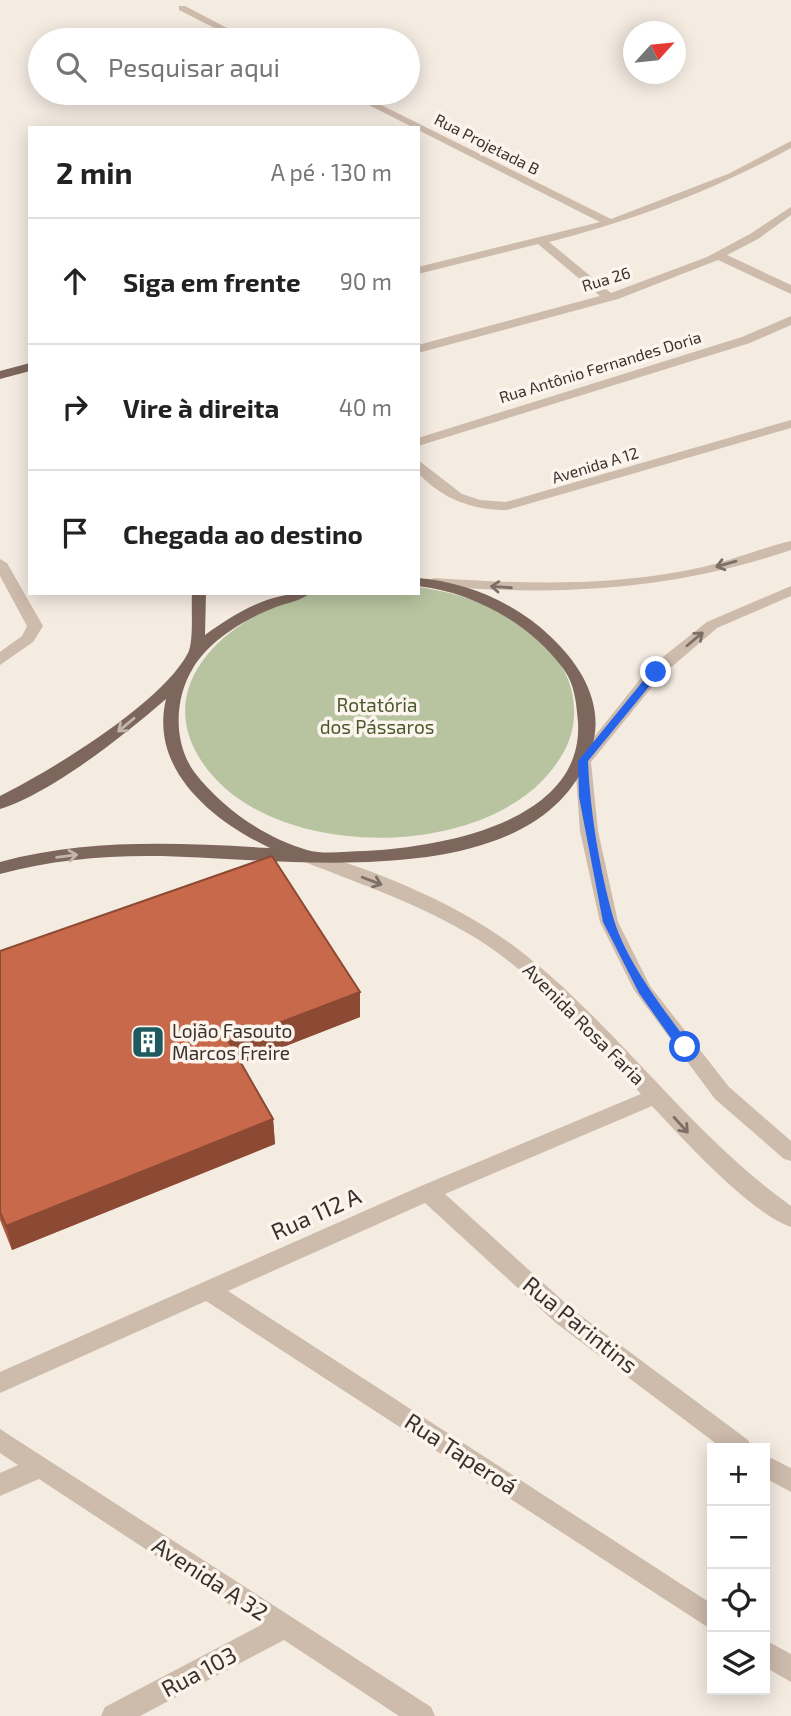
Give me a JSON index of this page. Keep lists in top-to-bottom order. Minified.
{"streets":{"street":["Rua Projetada B","Rua 26","Rua Antônio Fernandes Doria","Avenida A 12","Avenida Rosa Faria","Rua 112 A","Rua Parintins","Rua Taperoá","Avenida A 32","Rua 103"]},"crossings":[["Avenida Rosa Faria","Rua 112 A"],["Rua 112 A","Rua Parintins"],["Rua 112 A","Rua Taperoá"],["Avenida A 32","Rua 103"]],"one_way":["Avenida Rosa Faria"],"parks":["Rotatória dos Pássaros"],"places":{"building":["Lojão Fasouto Marcos Freire"]},"north":"top right","page":{"search":"Pesquisar aqui","heading":["2 min","A pé · 130 m"],"list":[["Siga em frente","90 m"],["Vire à direita","40 m"],"Chegada ao destino"],"map_buttons":["+","−"]}}
